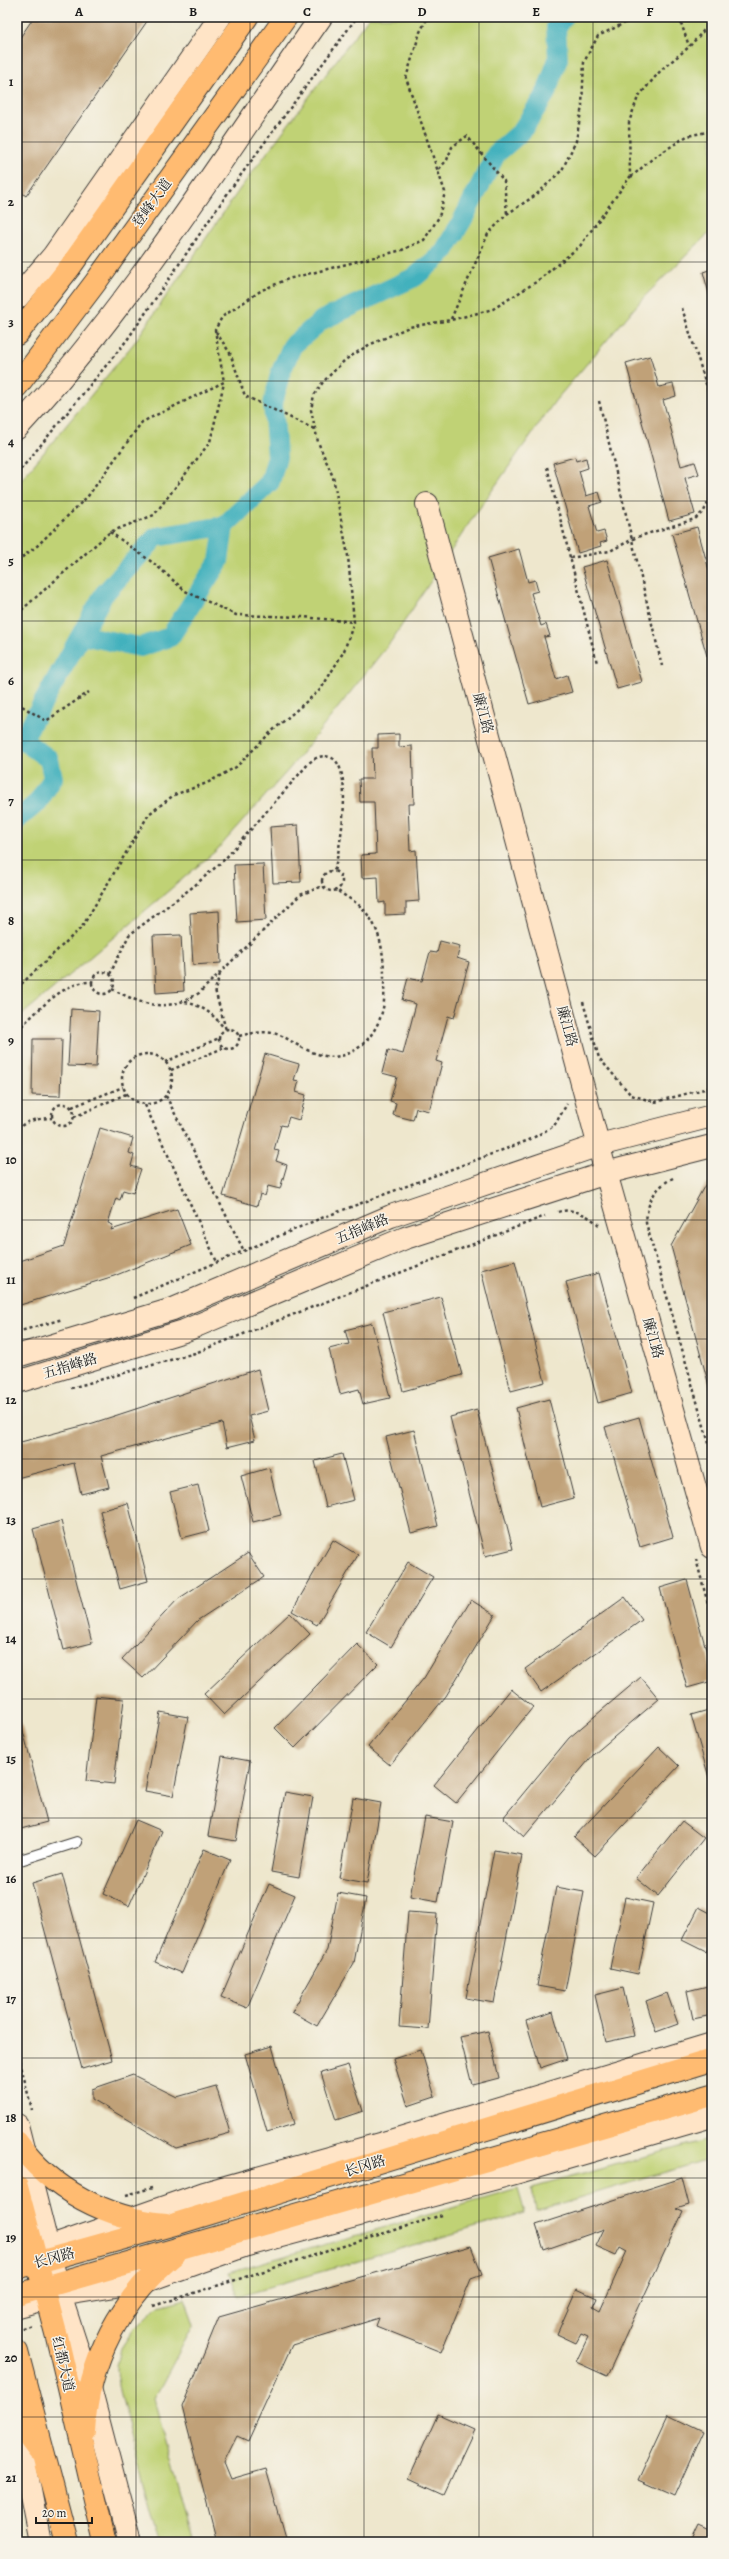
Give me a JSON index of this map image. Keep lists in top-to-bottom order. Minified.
{"streets":{"main road":["登峰大道","长冈路","红都大道"],"street":["廉江路","五指峰路"]},"crossings":[["廉江路","五指峰路"],["长冈路","红都大道"]],"scale_bar":"20 m","grid":{"columns":["A","B","C","D","E","F"],"rows":["1","2","3","4","5","6","7","8","9","10","11","12","13","14","15","16","17","18","19","20","21"]}}
